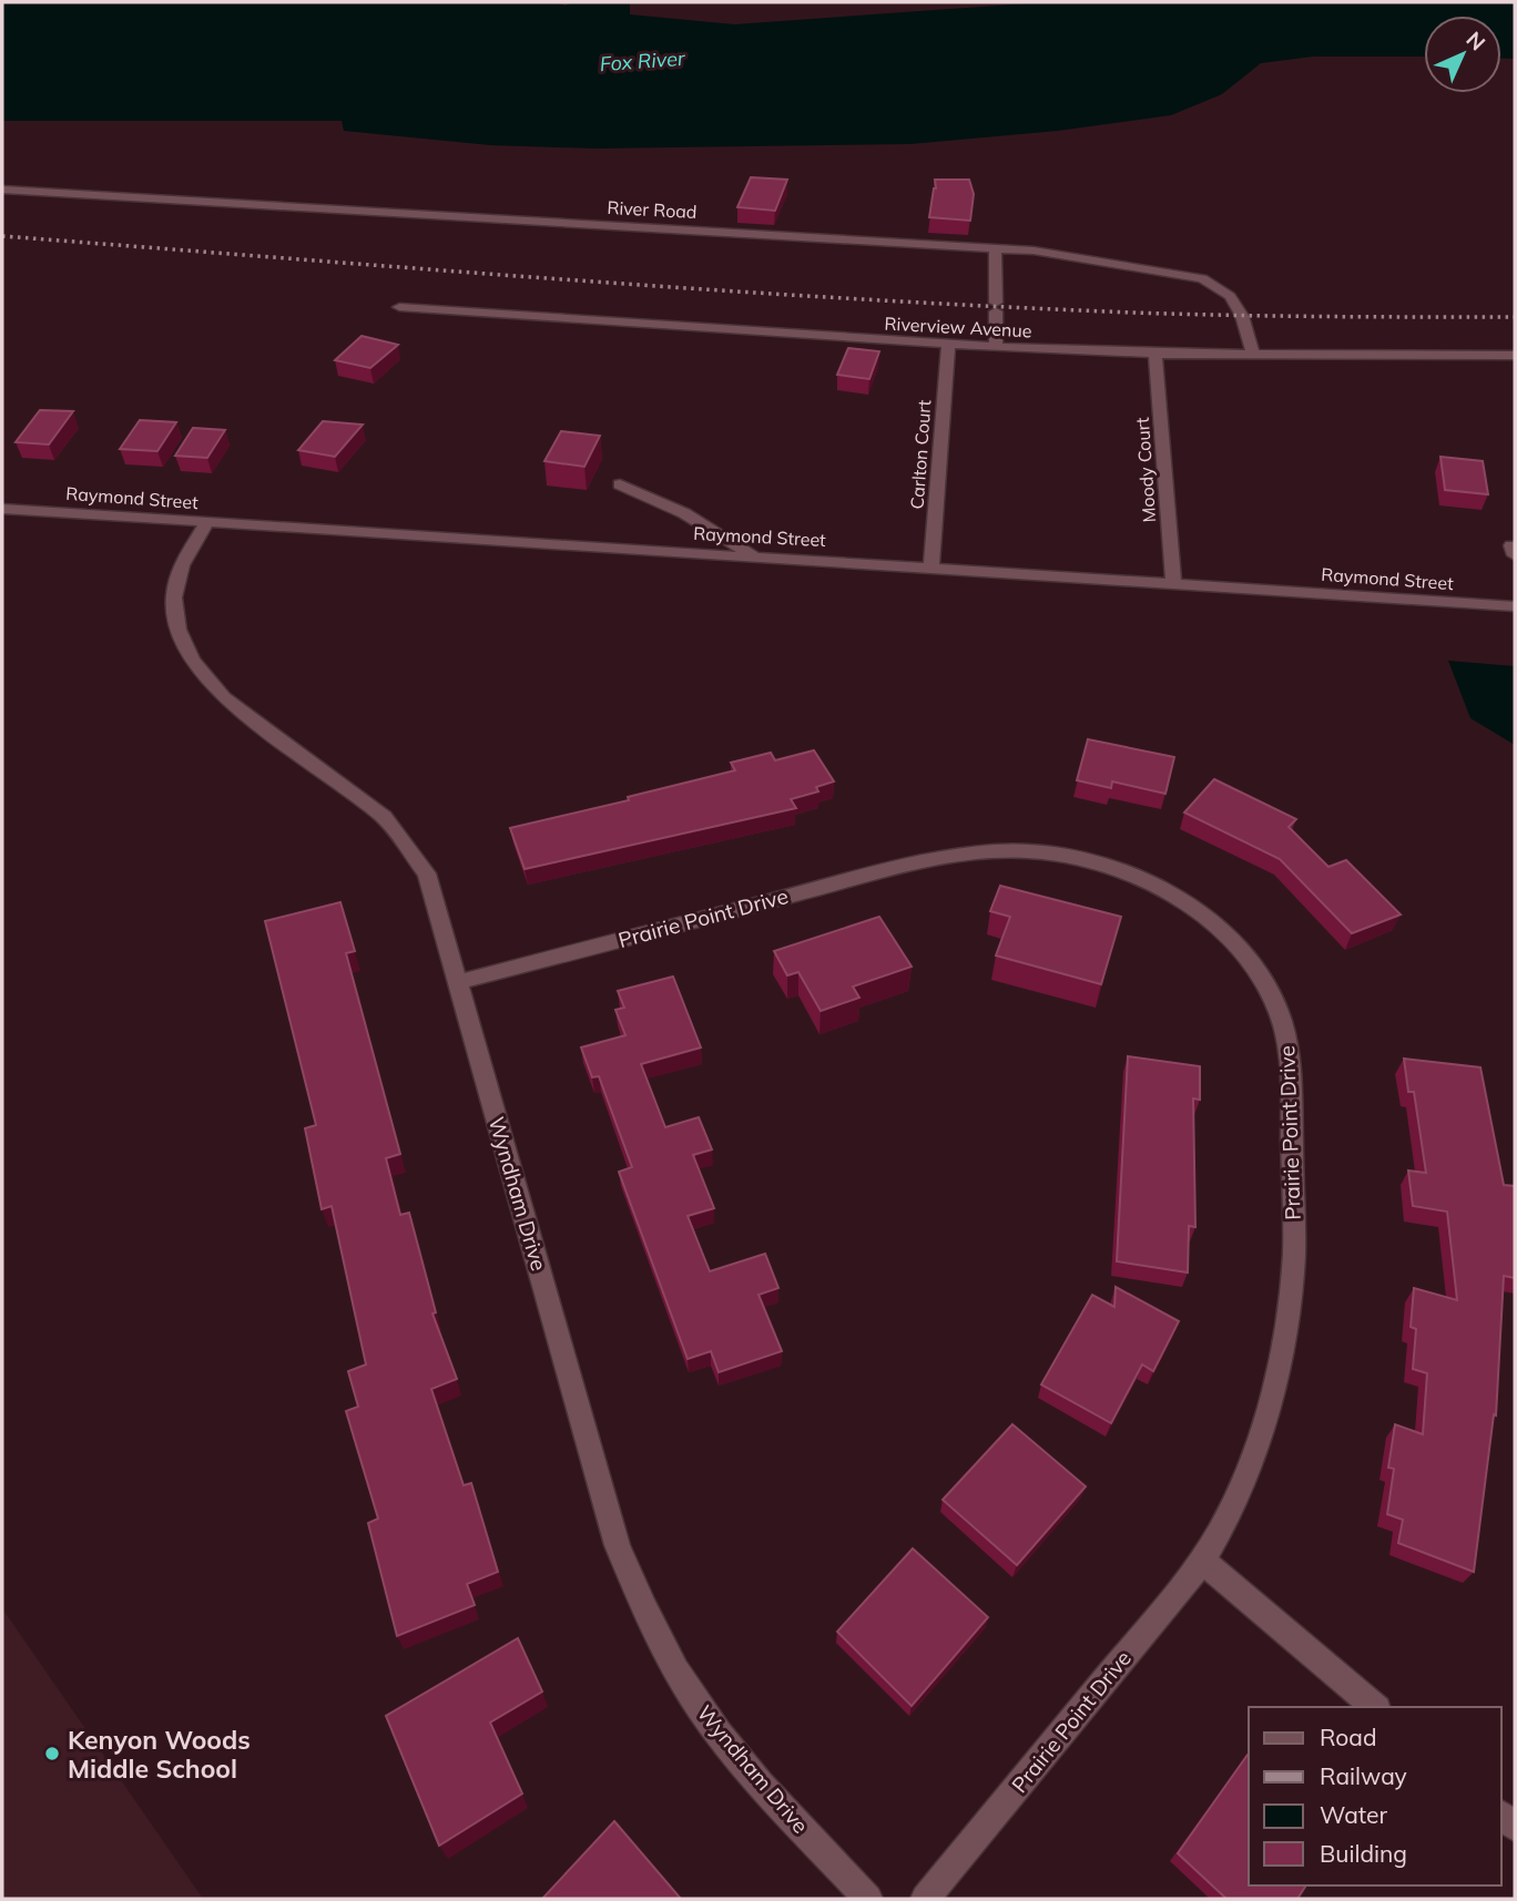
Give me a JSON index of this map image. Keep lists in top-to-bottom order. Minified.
{"streets":{"street":["River Road","Riverview Avenue","Carlton Court","Moody Court","Raymond Street","Prairie Point Drive","Wyndham Drive"]},"crossings":[["River Road","Riverview Avenue"],["Riverview Avenue","Carlton Court"],["Riverview Avenue","Moody Court"],["Carlton Court","Raymond Street"],["Moody Court","Raymond Street"],["Raymond Street","Wyndham Drive"],["Prairie Point Drive","Wyndham Drive"]],"water":["Fox River"],"places":["Kenyon Woods Middle School"],"legend":["Road","Railway","Water","Building"],"north":"top right"}
